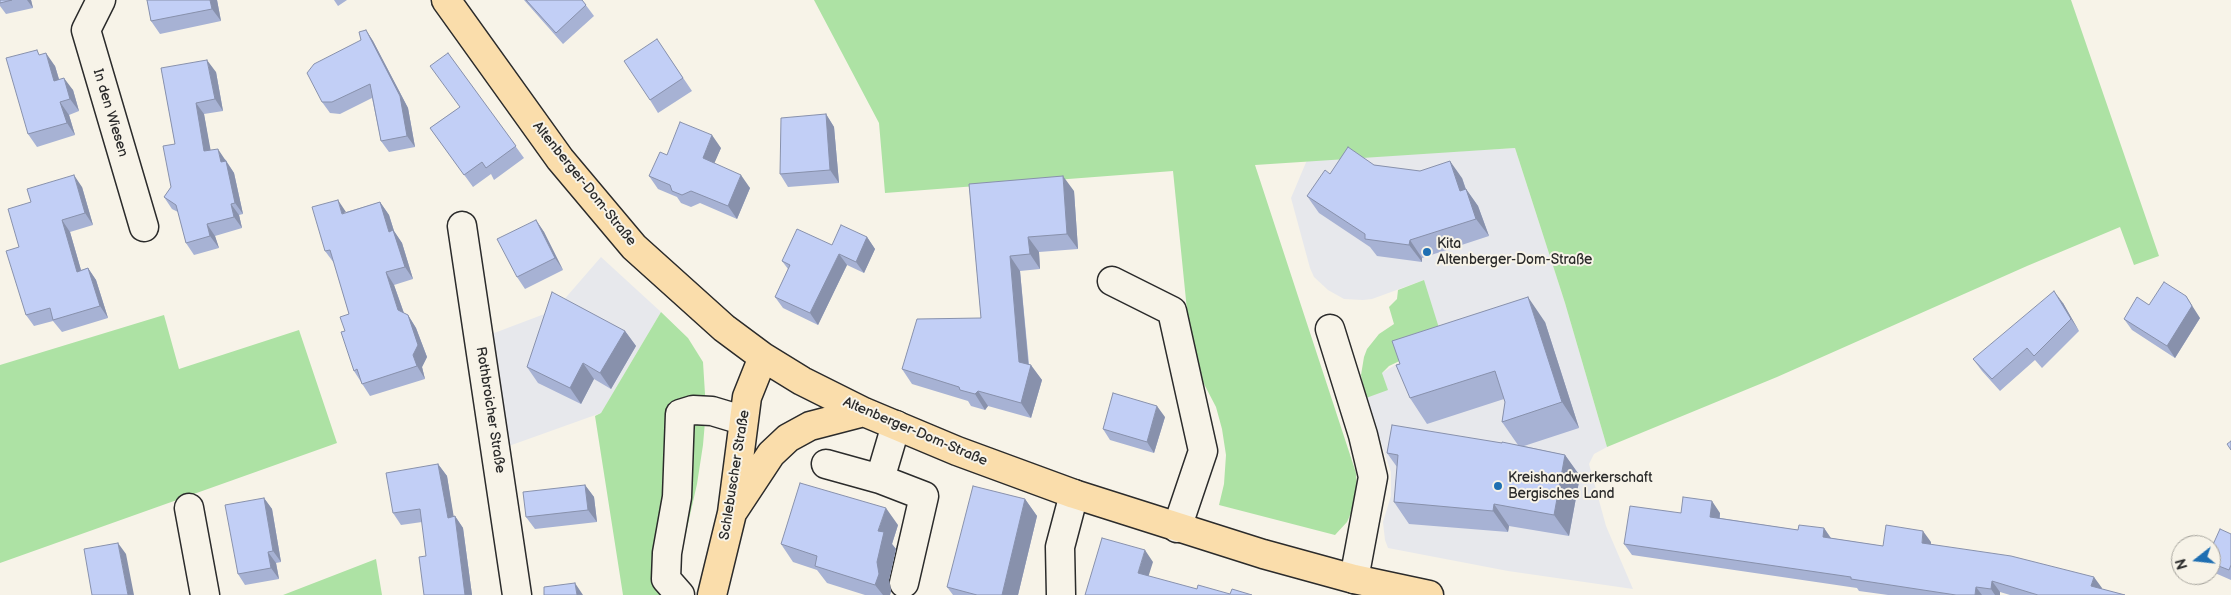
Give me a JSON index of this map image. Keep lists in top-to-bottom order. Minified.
{"streets":{"main road":["Altenberger-Dom-Straße","Schlebuscher Straße"],"street":["In den Wiesen","Rothbroicher Straße"]},"crossings":[["Altenberger-Dom-Straße","Schlebuscher Straße"]],"places":["Kita Altenberger-Dom-Straße","Kreishandwerkerschaft Bergisches Land"],"north":"left"}
